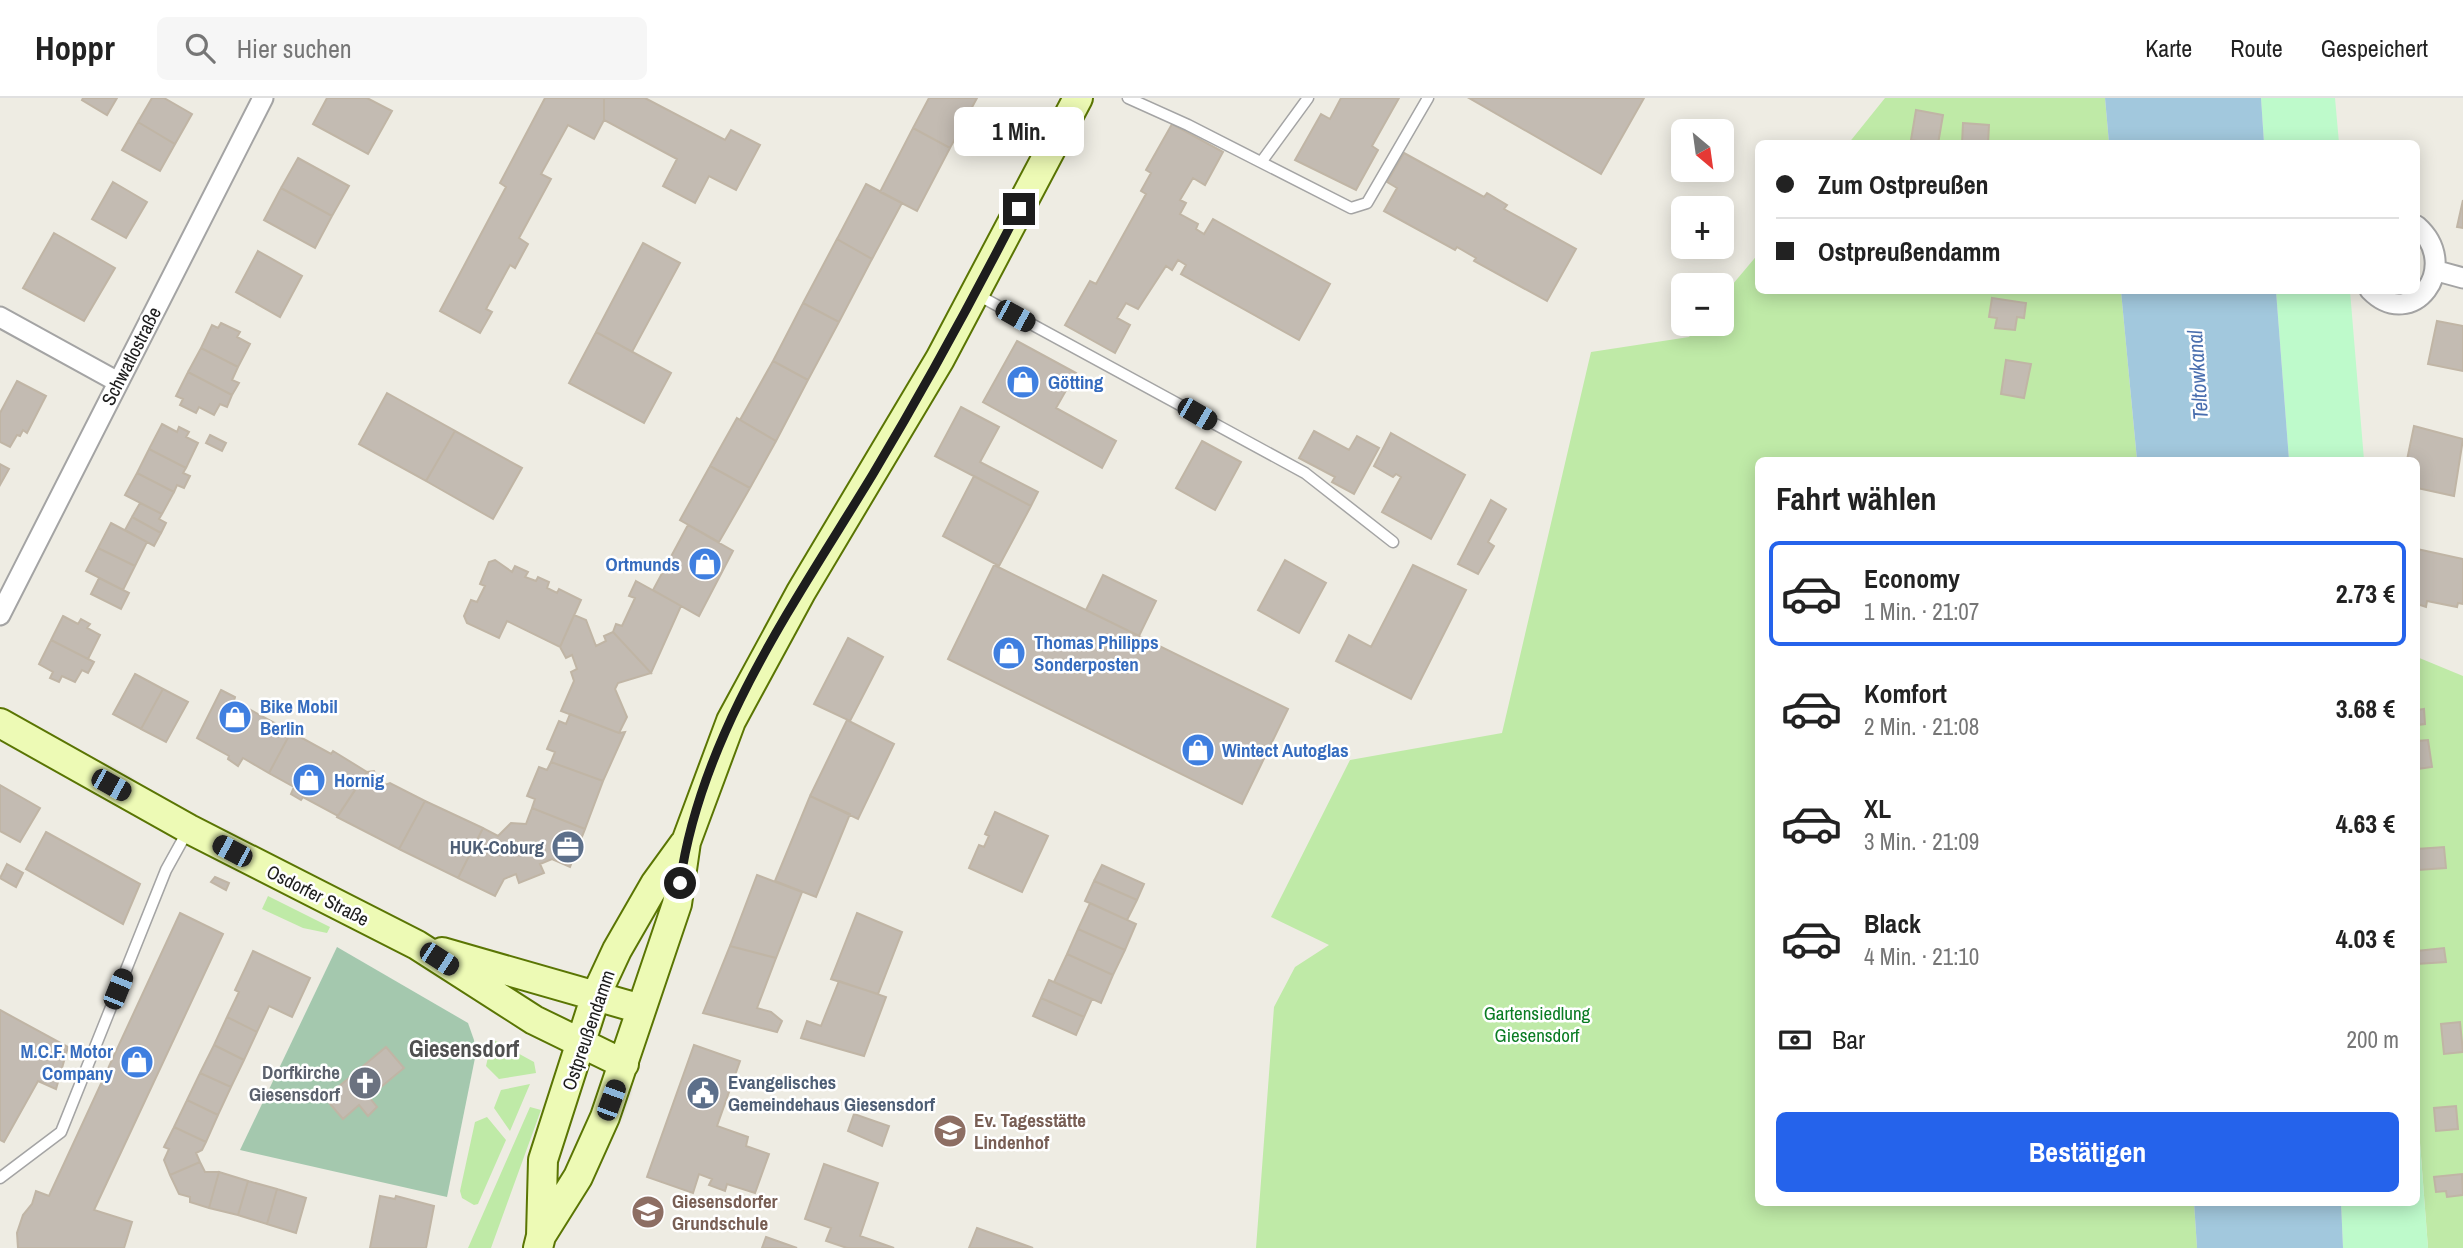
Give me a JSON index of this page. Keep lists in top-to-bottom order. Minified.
{"streets":{"main road":["Osdorfer Straße","Ostpreußendamm"],"street":["Schwatlostraße"]},"crossings":[["Osdorfer Straße","Ostpreußendamm"]],"districts":["Giesensdorf"],"water":["Teltowkanal"],"parks":["Gartensiedlung Giesensdorf"],"places":{"shop":["Götting","Ortmunds","Thomas Philipps Sonderposten","Bike Mobil Berlin","Wintect Autoglas","Hornig","M.C.F. Motor Company"],"office":["HUK-Coburg"],"church":["Dorfkirche Giesensdorf"],"public building":["Evangelisches Gemeindehaus Giesensdorf"],"school or university":["Ev. Tagesstätte Lindenhof","Giesensdorfer Grundschule"]},"north":"bottom right","page":{"header":"Hoppr","search":"Hier suchen","nav":["Karte","Route","Gespeichert"],"bubble":"1 Min.","map_buttons":["+","−"],"banner":["Zum Ostpreußen","Ostpreußendamm"],"heading":"Fahrt wählen","list":[{"name":"Economy","note":"1 Min. · 21:07","value":"2.73 €"},{"name":"Komfort","note":"2 Min. · 21:08","value":"3.68 €"},{"name":"XL","note":"3 Min. · 21:09","value":"4.63 €"},{"name":"Black","note":"4 Min. · 21:10","value":"4.03 €"}],"pay":["Bar","200 m"],"buttons":"Bestätigen"}}
